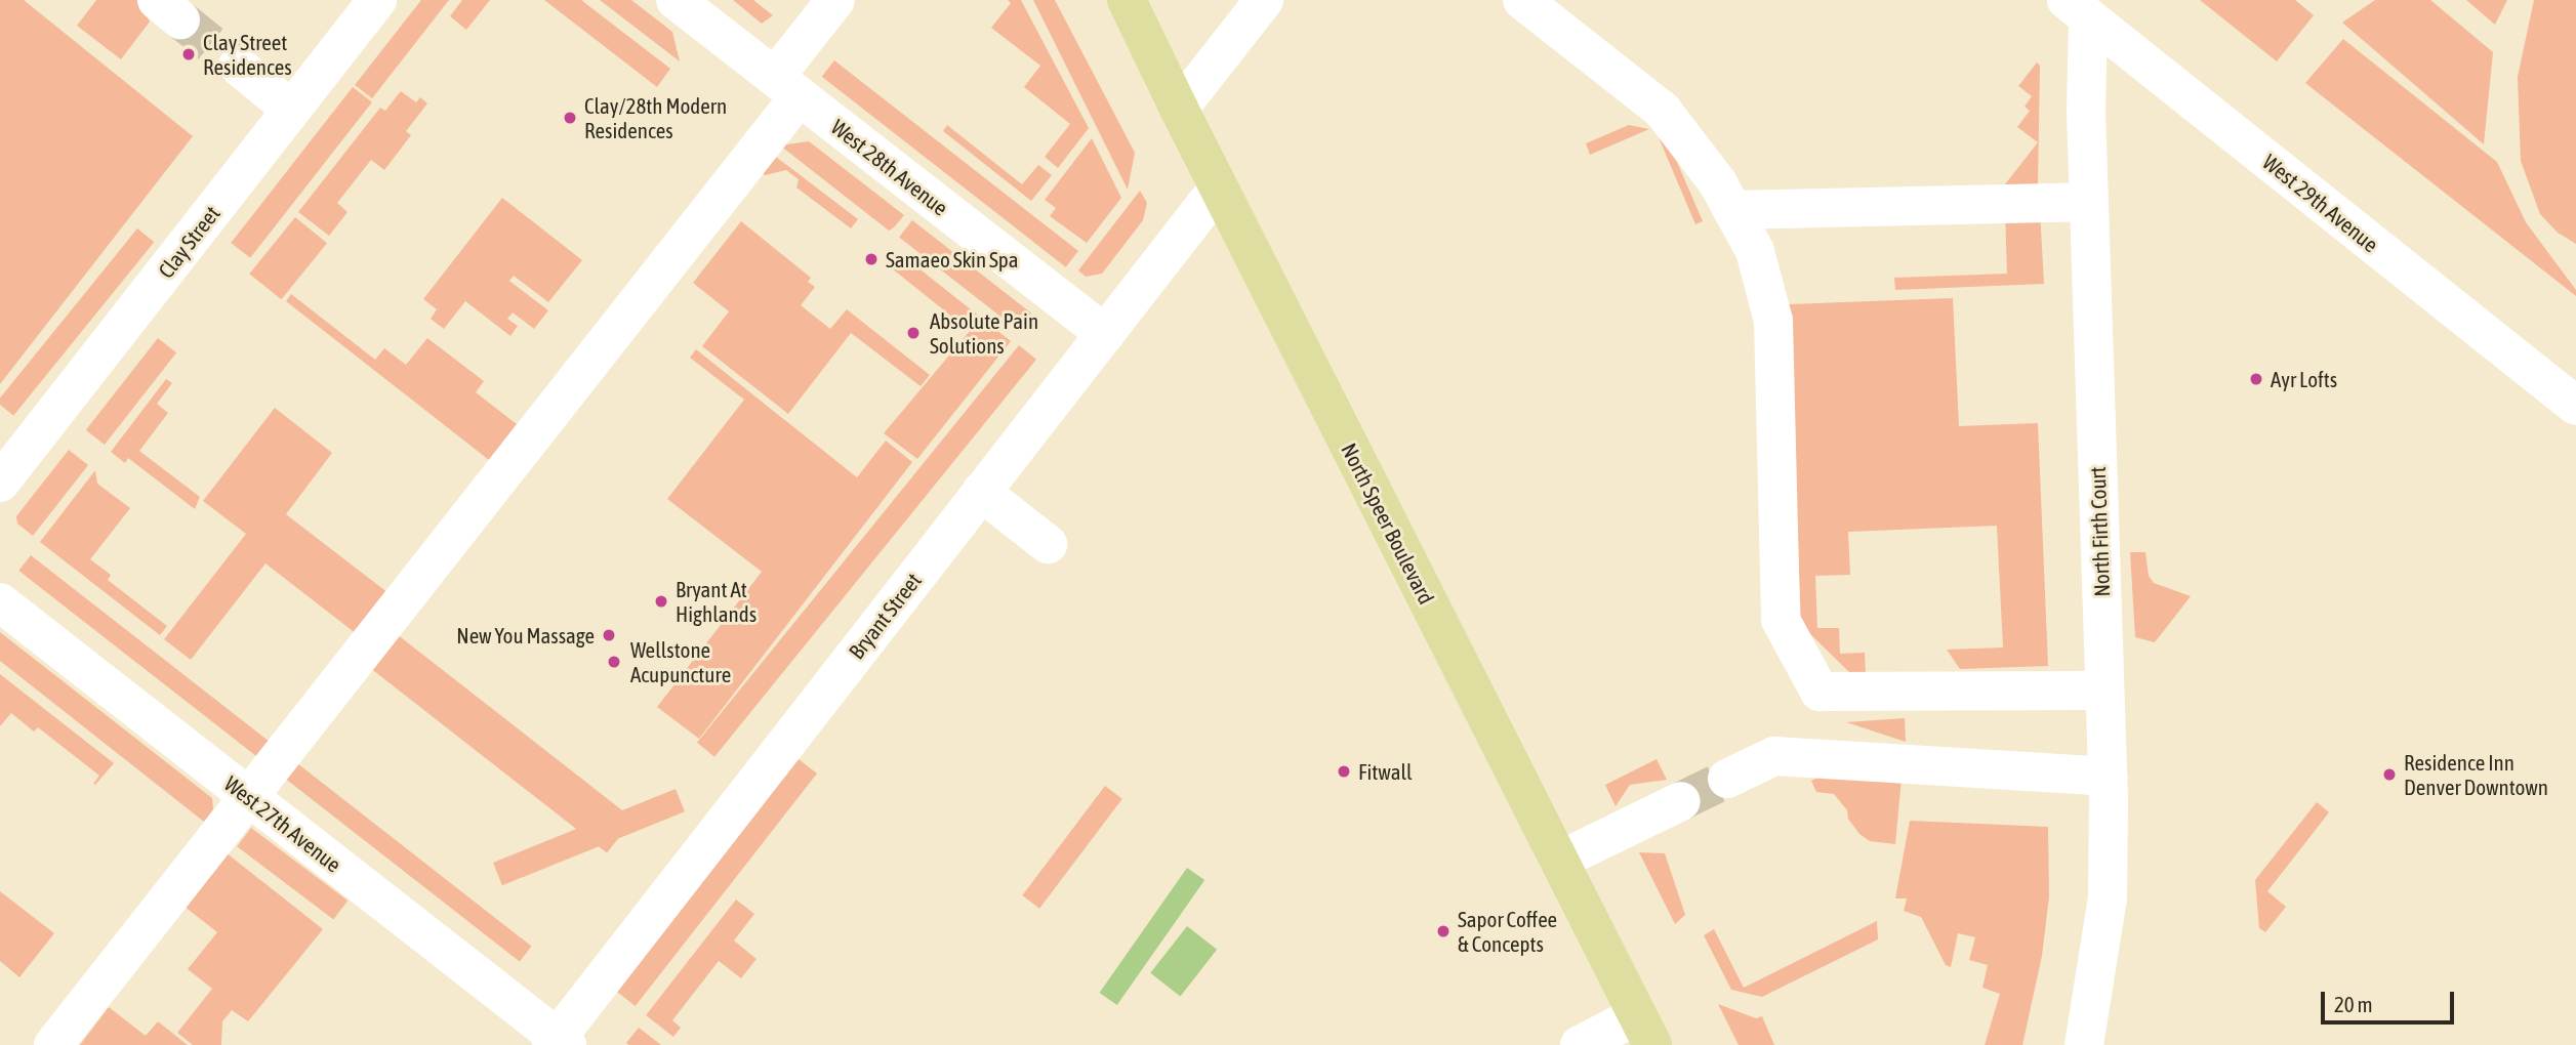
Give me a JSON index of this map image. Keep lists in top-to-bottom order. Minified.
{"streets":{"main road":["North Speer Boulevard"],"street":["West 28th Avenue","West 29th Avenue","Clay Street","North Firth Court","Bryant Street","West 27th Avenue"]},"crossings":[["West 28th Avenue","Bryant Street"],["West 29th Avenue","North Firth Court"],["North Speer Boulevard","Bryant Street"],["Bryant Street","West 27th Avenue"]],"places":["Clay Street Residences","Clay/28th Modern Residences","Samaeo Skin Spa","Absolute Pain Solutions","Ayr Lofts","Bryant At Highlands","New You Massage","Wellstone Acupuncture","Fitwall","Residence Inn Denver Downtown","Sapor Coffee & Concepts"],"scale_bar":"20 m"}
